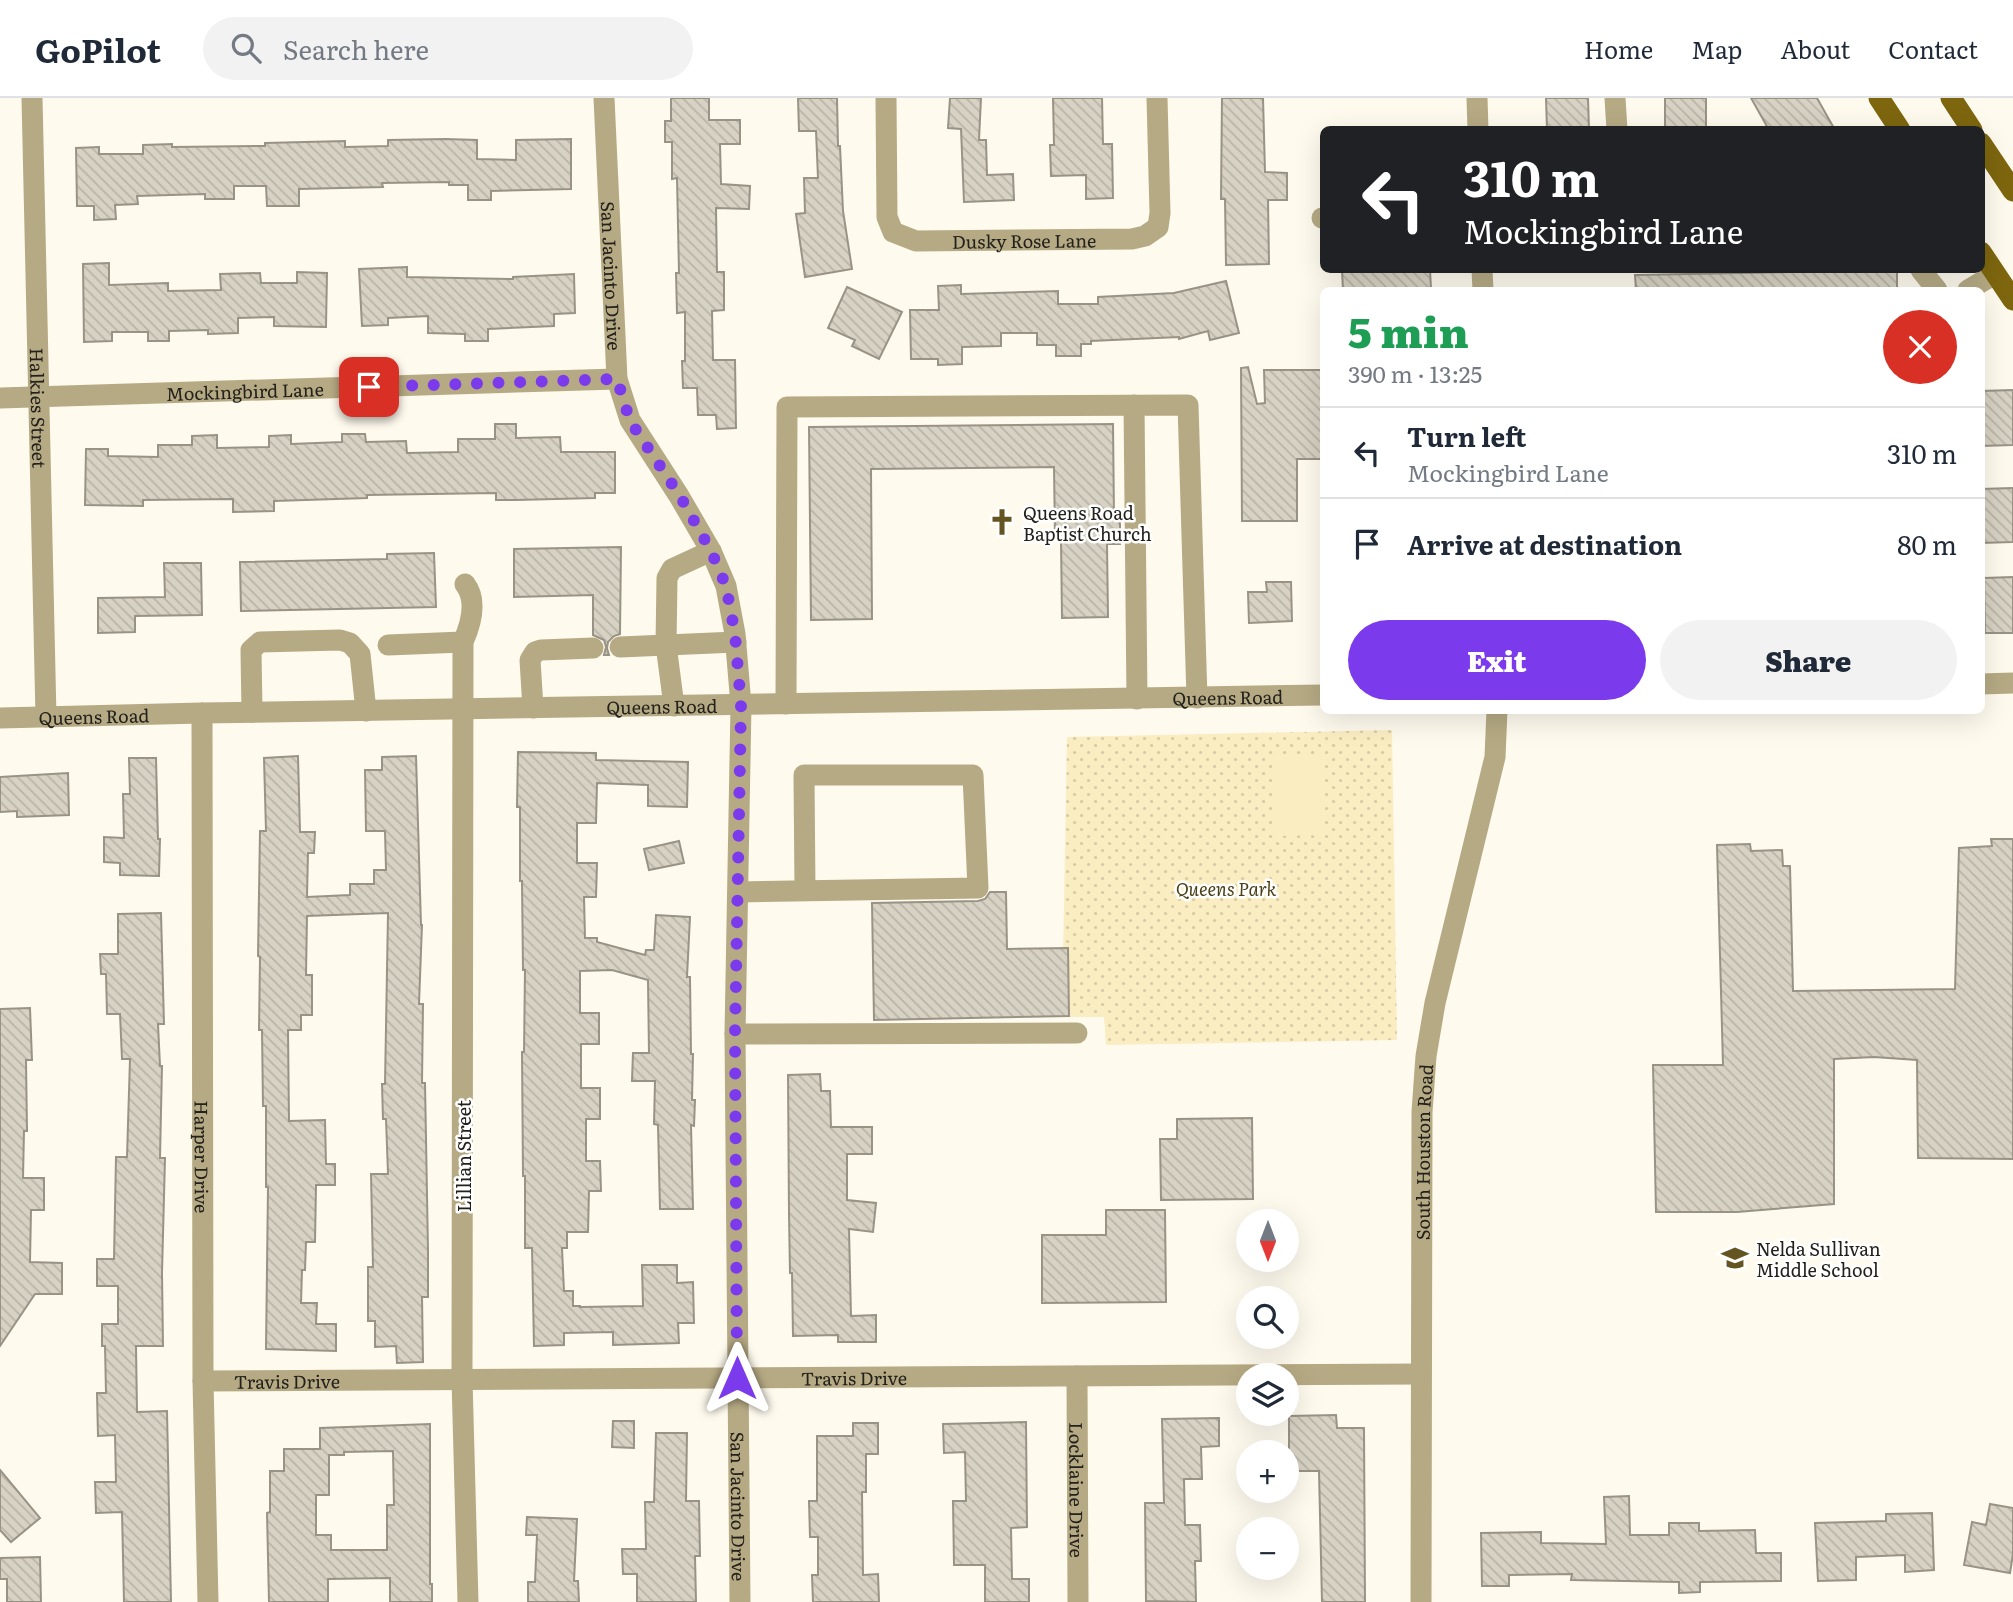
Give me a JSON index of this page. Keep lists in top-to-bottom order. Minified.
{"streets":{"street":["Dusky Rose Lane","San Jacinto Drive","Mockingbird Lane","Halkies Street","Queens Road","South Houston Road","Lillian Street","Harper Drive","Travis Drive","Locklaine Drive"]},"crossings":[["San Jacinto Drive","Mockingbird Lane"],["San Jacinto Drive","Queens Road"],["San Jacinto Drive","Travis Drive"],["Mockingbird Lane","Halkies Street"],["Halkies Street","Queens Road"],["Queens Road","Lillian Street"],["Queens Road","Harper Drive"],["South Houston Road","Travis Drive"],["Lillian Street","Travis Drive"],["Harper Drive","Travis Drive"],["Travis Drive","Locklaine Drive"]],"parks":["Queens Park"],"places":{"church":["Queens Road Baptist Church"],"school or university":["Nelda Sullivan Middle School"]},"north":"bottom","page":{"header":"GoPilot","search":"Search here","nav":["Home","Map","About","Contact"],"turn":["310 m","Mockingbird Lane"],"heading":["5 min","390 m · 13:25"],"list":[{"name":"Turn left","note":"Mockingbird Lane","value":"310 m"},{"name":"Arrive at destination","value":"80 m"}],"buttons":["Exit","Share"],"map_buttons":["+","−"]}}
